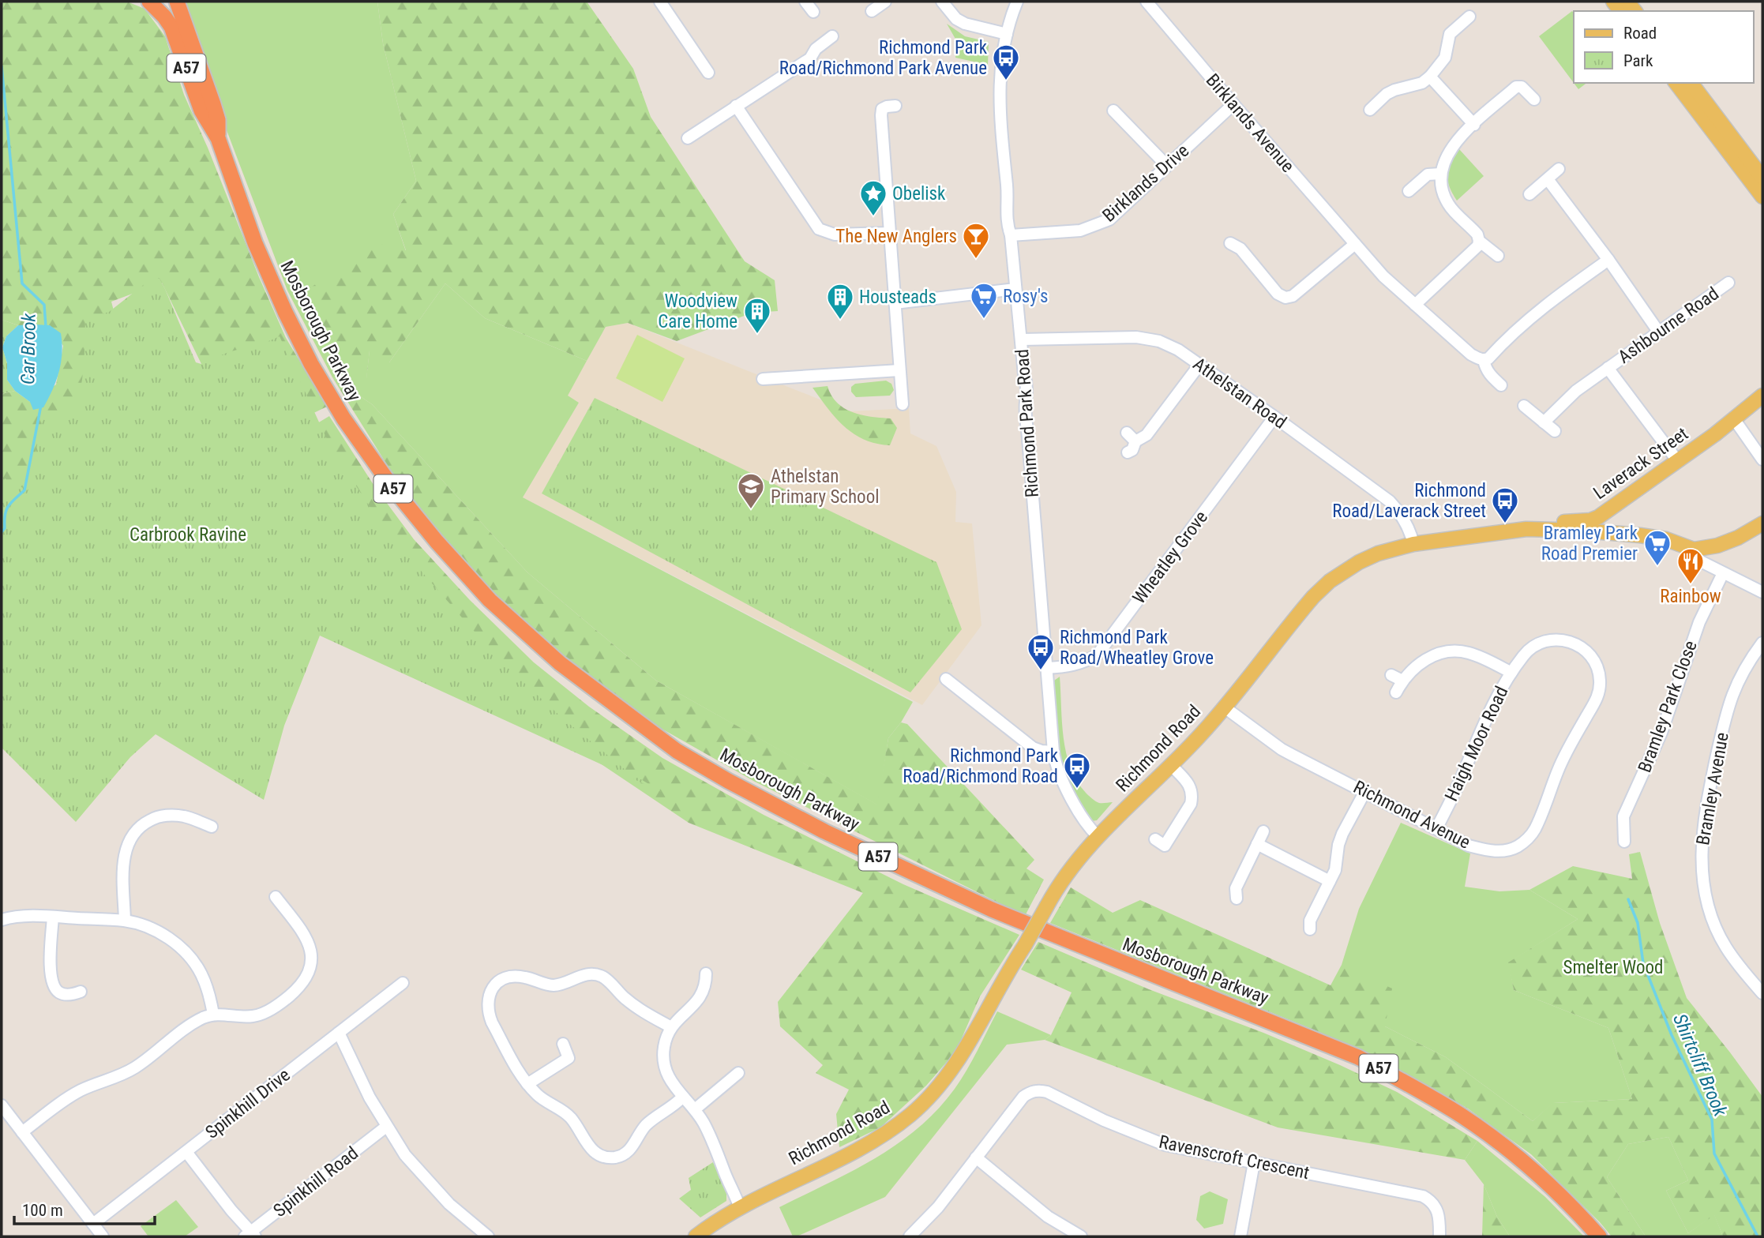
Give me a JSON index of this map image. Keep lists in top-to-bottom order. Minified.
{"streets":{"highway":["A57","Mosborough Parkway"],"main road":["Laverack Street","Richmond Road"],"street":["Birklands Avenue","Birklands Drive","Ashbourne Road","Athelstan Road","Richmond Park Road","Wheatley Grove","Bramley Park Close","Haigh Moor Road","Bramley Avenue","Richmond Avenue","Spinkhill Drive","Ravenscroft Crescent","Spinkhill Road"]},"crossings":[["Birklands Avenue","Birklands Drive"],["Birklands Drive","Richmond Park Road"],["Ashbourne Road","Laverack Street"],["Athelstan Road","Richmond Park Road"],["Athelstan Road","Wheatley Grove"],["Athelstan Road","Richmond Road"],["Richmond Park Road","Wheatley Grove"],["Richmond Park Road","Richmond Road"],["Laverack Street","Richmond Road"],["Haigh Moor Road","Richmond Avenue"],["Richmond Road","Richmond Avenue"]],"water":["Car Brook","Shirtcliff Brook"],"parks":["Carbrook Ravine","Smelter Wood"],"places":{"bus stop":["Richmond Park Road/Richmond Park Avenue","Richmond Road/Laverack Street","Richmond Park Road/Wheatley Grove","Richmond Park Road/Richmond Road"],"place":["Obelisk"],"bar":["The New Anglers"],"supermarket":["Rosy's","Bramley Park Road Premier"],"building":["Housteads","Woodview Care Home"],"school or university":["Athelstan Primary School"],"restaurant":["Rainbow"]},"legend":["Road","Park"],"scale_bar":"100 m"}
